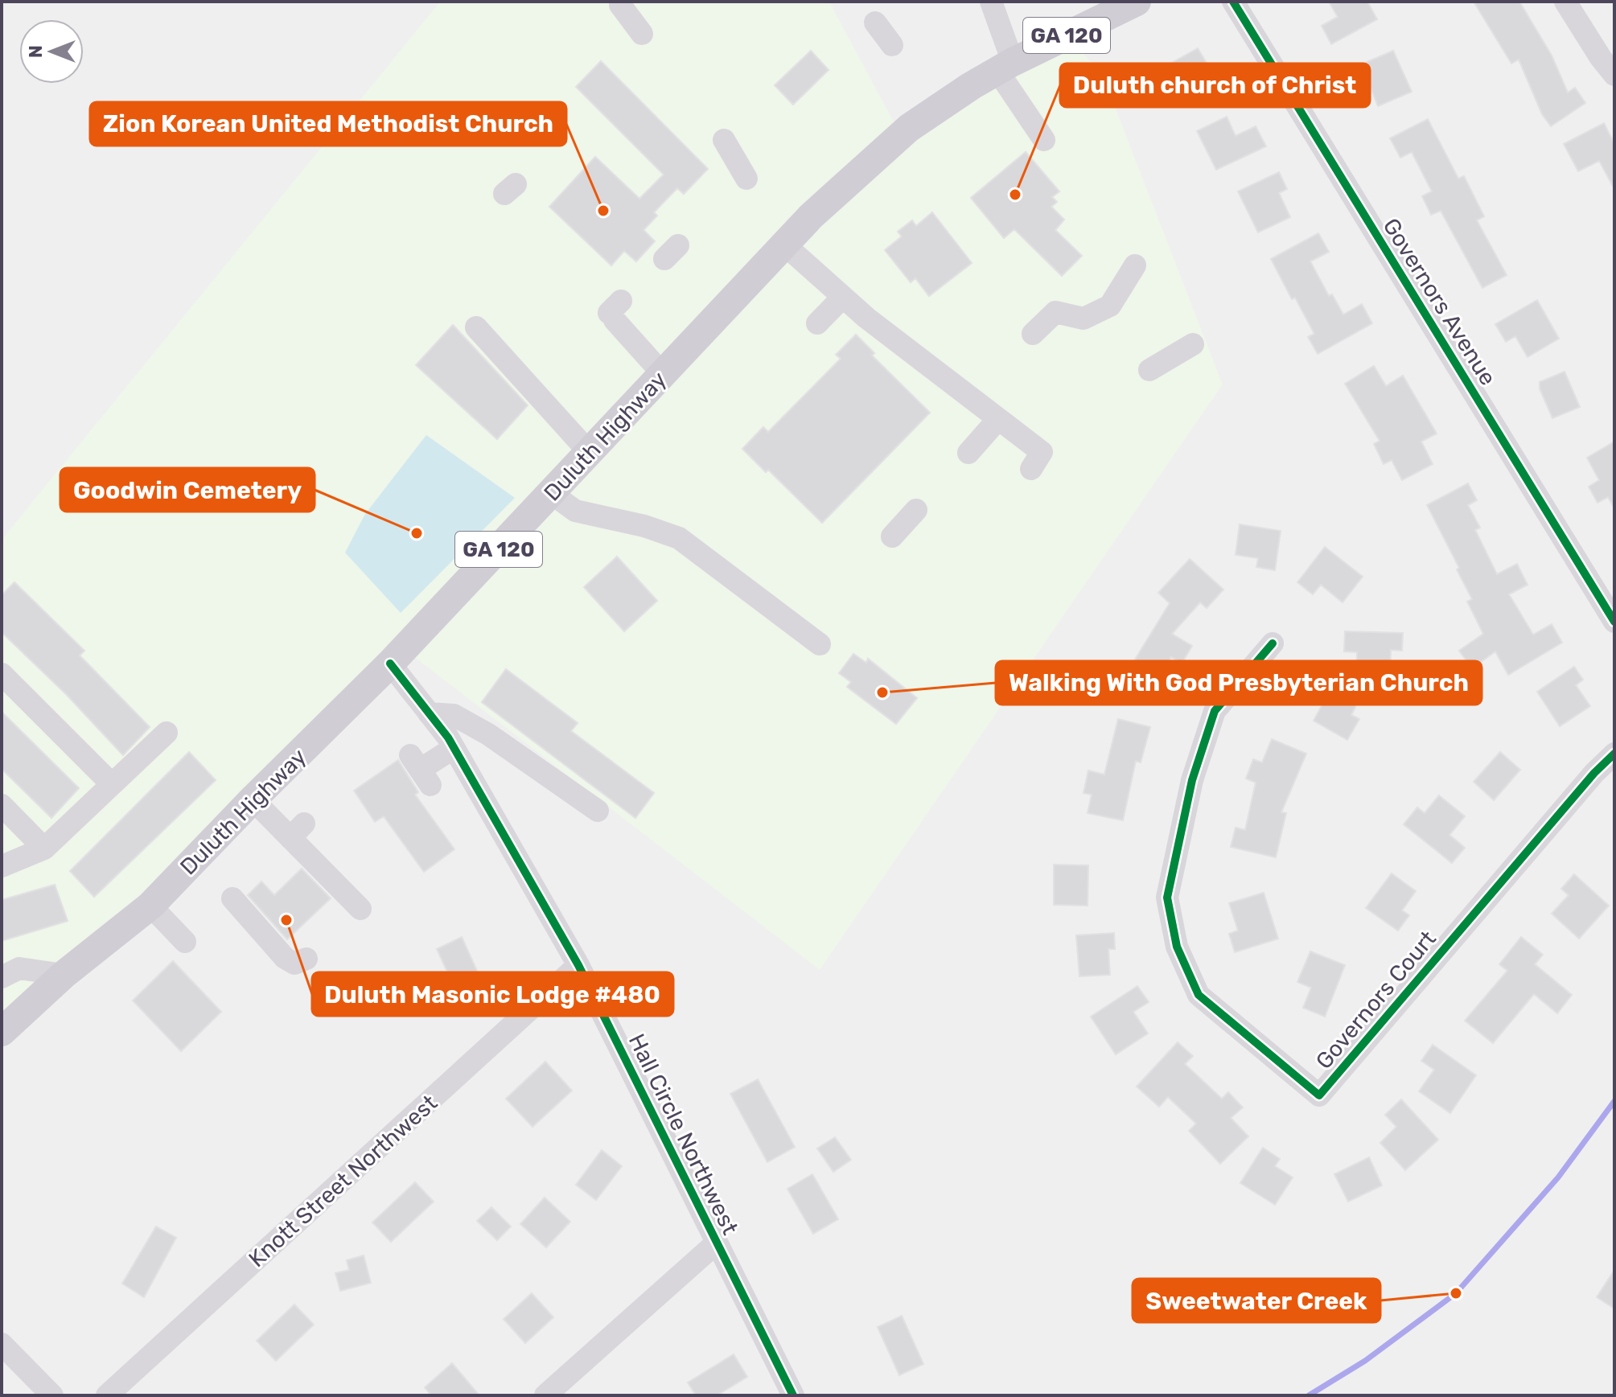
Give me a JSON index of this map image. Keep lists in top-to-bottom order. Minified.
{"streets":{"main road":["GA 120","Duluth Highway"],"street":["Governors Avenue","Governors Court","Hall Circle Northwest","Knott Street Northwest"]},"crossings":[["Duluth Highway","Hall Circle Northwest"],["Hall Circle Northwest","Knott Street Northwest"]],"places":["Duluth church of Christ","Zion Korean United Methodist Church","Goodwin Cemetery","Walking With God Presbyterian Church","Duluth Masonic Lodge #480","Sweetwater Creek"],"north":"left"}
